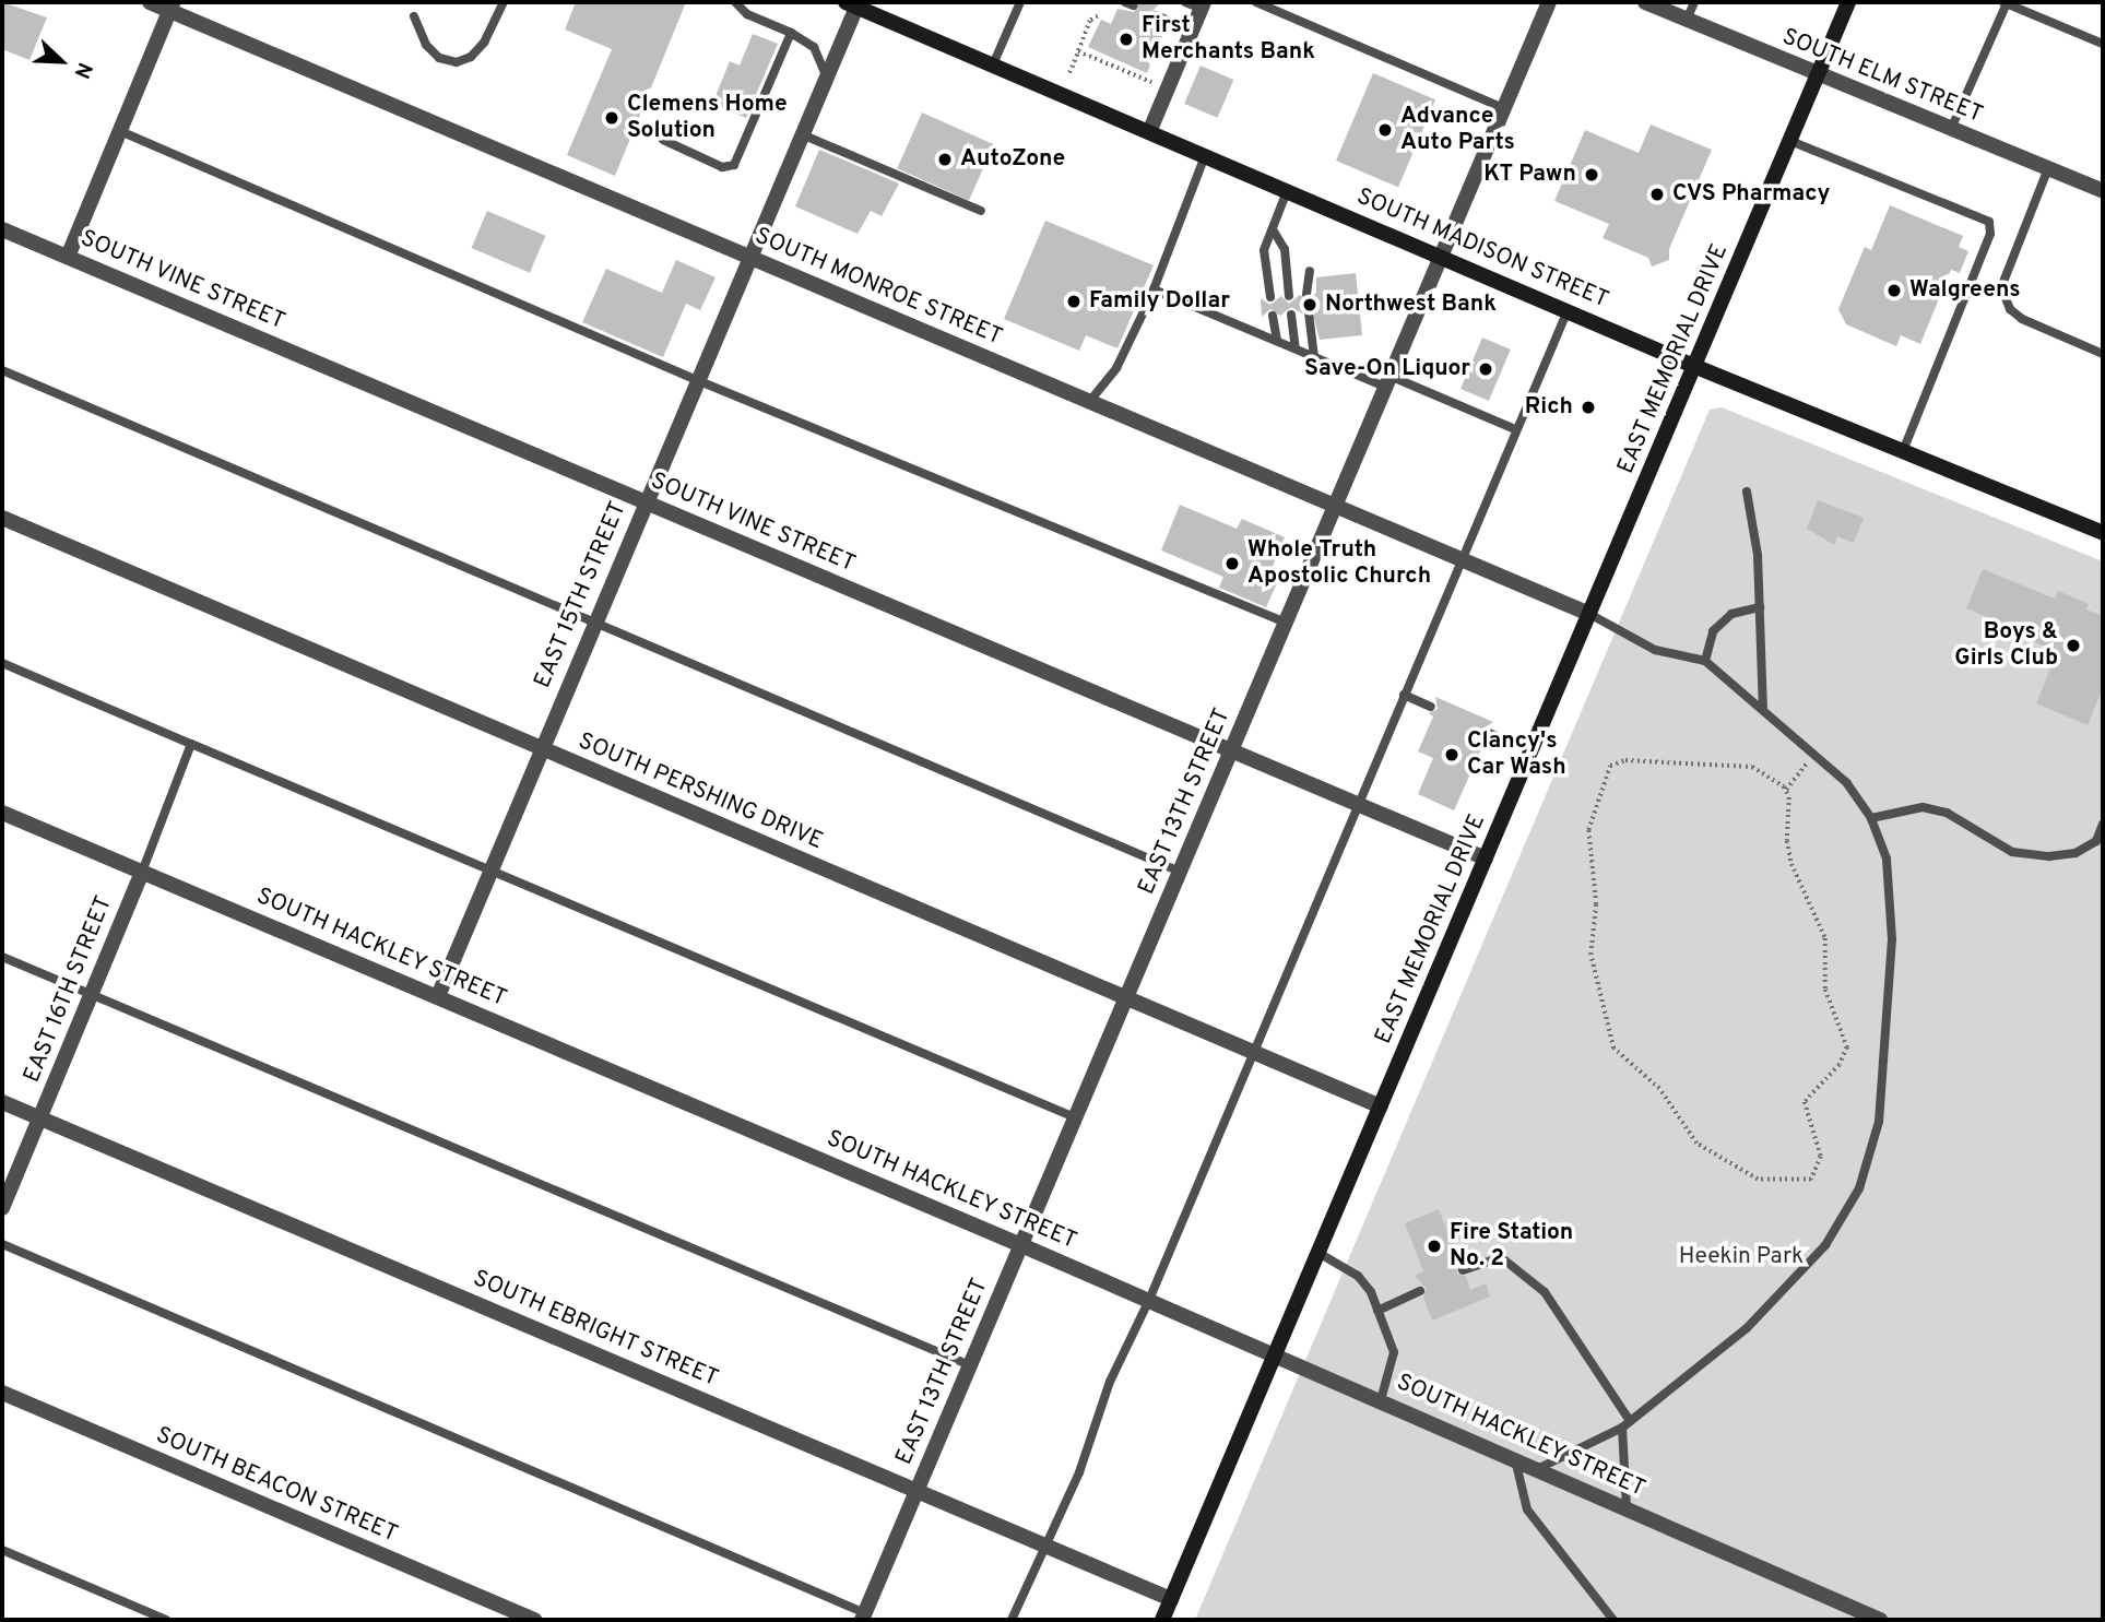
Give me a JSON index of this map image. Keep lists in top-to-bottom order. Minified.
{"streets":{"main road":["SOUTH MADISON STREET","EAST MEMORIAL DRIVE"],"street":["SOUTH ELM STREET","SOUTH VINE STREET","SOUTH MONROE STREET","EAST 15TH STREET","SOUTH PERSHING DRIVE","EAST 13TH STREET","SOUTH HACKLEY STREET","EAST 16TH STREET","SOUTH EBRIGHT STREET","SOUTH BEACON STREET"]},"crossings":[["SOUTH ELM STREET","EAST MEMORIAL DRIVE"],["SOUTH MADISON STREET","EAST MEMORIAL DRIVE"],["SOUTH MADISON STREET","EAST 15TH STREET"],["SOUTH MADISON STREET","EAST 13TH STREET"],["SOUTH VINE STREET","EAST MEMORIAL DRIVE"],["SOUTH VINE STREET","EAST 15TH STREET"],["SOUTH VINE STREET","EAST 13TH STREET"],["SOUTH MONROE STREET","EAST MEMORIAL DRIVE"],["SOUTH MONROE STREET","EAST 15TH STREET"],["SOUTH MONROE STREET","EAST 13TH STREET"],["EAST MEMORIAL DRIVE","SOUTH PERSHING DRIVE"],["EAST MEMORIAL DRIVE","SOUTH HACKLEY STREET"],["EAST MEMORIAL DRIVE","SOUTH EBRIGHT STREET"],["EAST 15TH STREET","SOUTH PERSHING DRIVE"],["EAST 15TH STREET","SOUTH HACKLEY STREET"],["SOUTH PERSHING DRIVE","EAST 13TH STREET"],["EAST 13TH STREET","SOUTH HACKLEY STREET"],["EAST 13TH STREET","SOUTH EBRIGHT STREET"],["SOUTH HACKLEY STREET","EAST 16TH STREET"],["EAST 16TH STREET","SOUTH EBRIGHT STREET"]],"parks":["Heekin Park"],"places":["First Merchants Bank","Clemens Home Solution","Advance Auto Parts","AutoZone","KT Pawn","CVS Pharmacy","Walgreens","Family Dollar","Northwest Bank","Save-On Liquor","Rich","Whole Truth Apostolic Church","Boys & Girls Club","Clancy's Car Wash","Fire Station No. 2"],"north":"bottom right"}
